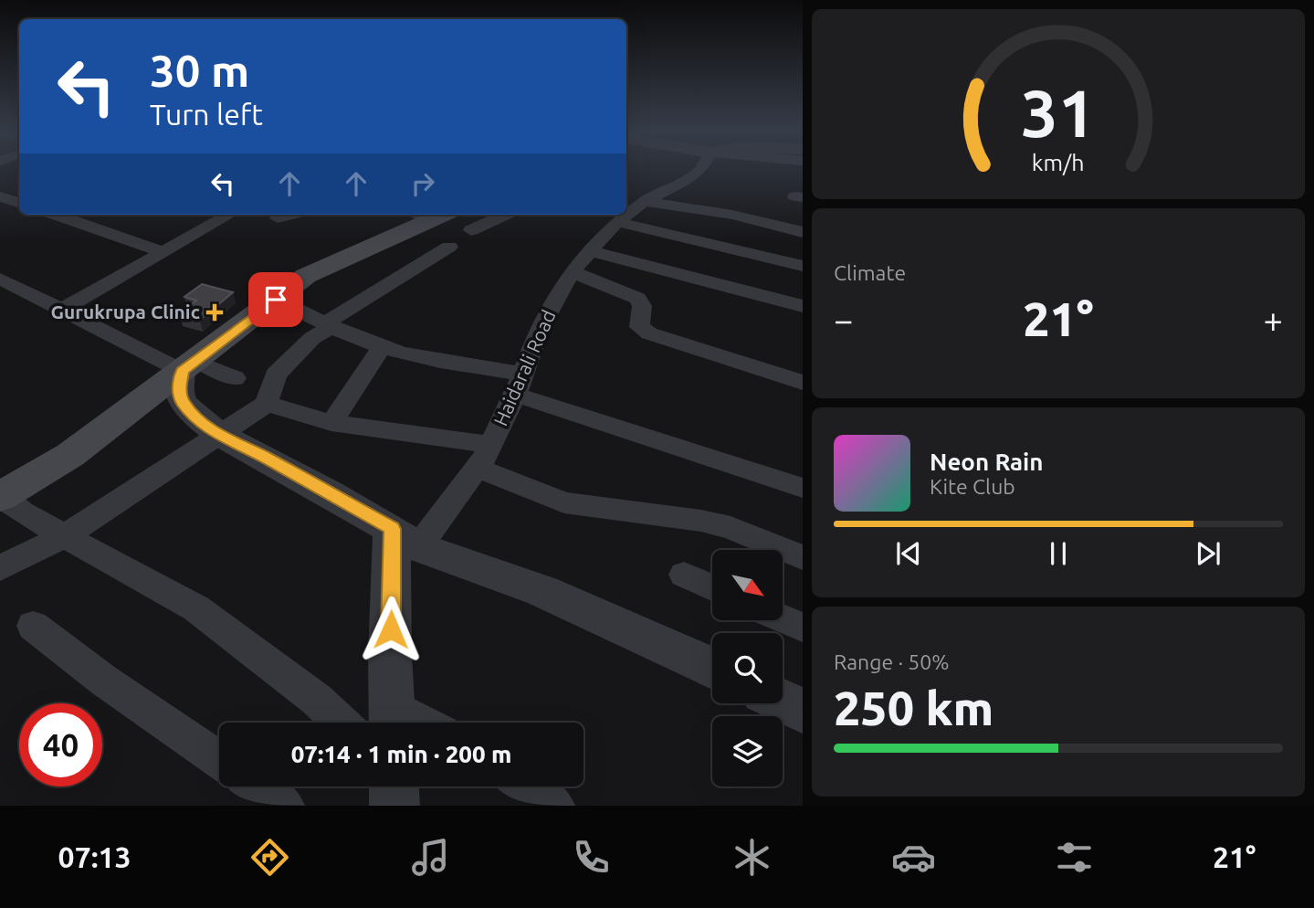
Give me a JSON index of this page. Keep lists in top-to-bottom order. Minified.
{"streets":{"street":["Haidarali Road"]},"places":{"health":["Gurukrupa Clinic"]},"north":"bottom right","page":{"turn":["30 m","Turn left"],"tile":["Climate",["Range · 50%","250 km"]],"heat":["−","21°","+"],"song":["Neon Rain","Kite Club"],"limit":"40","trip":"07:14 · 1 min · 200 m","tabs":["07:13","21°"],"gauge":["31","km/h"]}}
